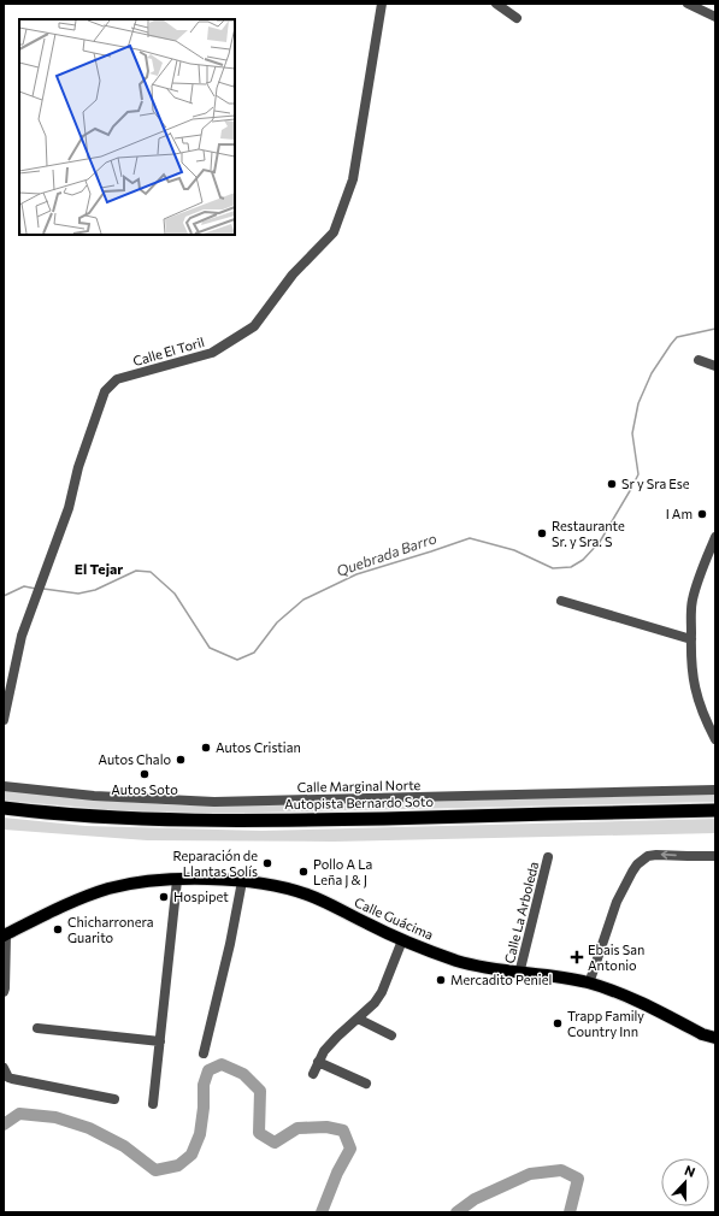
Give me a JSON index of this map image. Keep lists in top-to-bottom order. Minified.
{"streets":{"highway":["Autopista Bernardo Soto"],"main road":["Calle Guácima"],"street":["Calle El Toril","Calle Marginal Norte","Calle La Arboleda"]},"crossings":[["Calle La Arboleda","Calle Guácima"]],"districts":["El Tejar"],"water":["Quebrada Barro"],"places":{"other":["Sr y Sra Ese","I Am","Restaurante Sr. y Sra. S","Autos Cristian","Autos Chalo","Autos Soto","Reparación de Llantas Solís","Pollo A La Leña J & J","Hospipet","Chicharronera Guarito","Mercadito Peniel","Trapp Family Country Inn"],"health":["Ebais San Antonio"]},"north":"top"}
